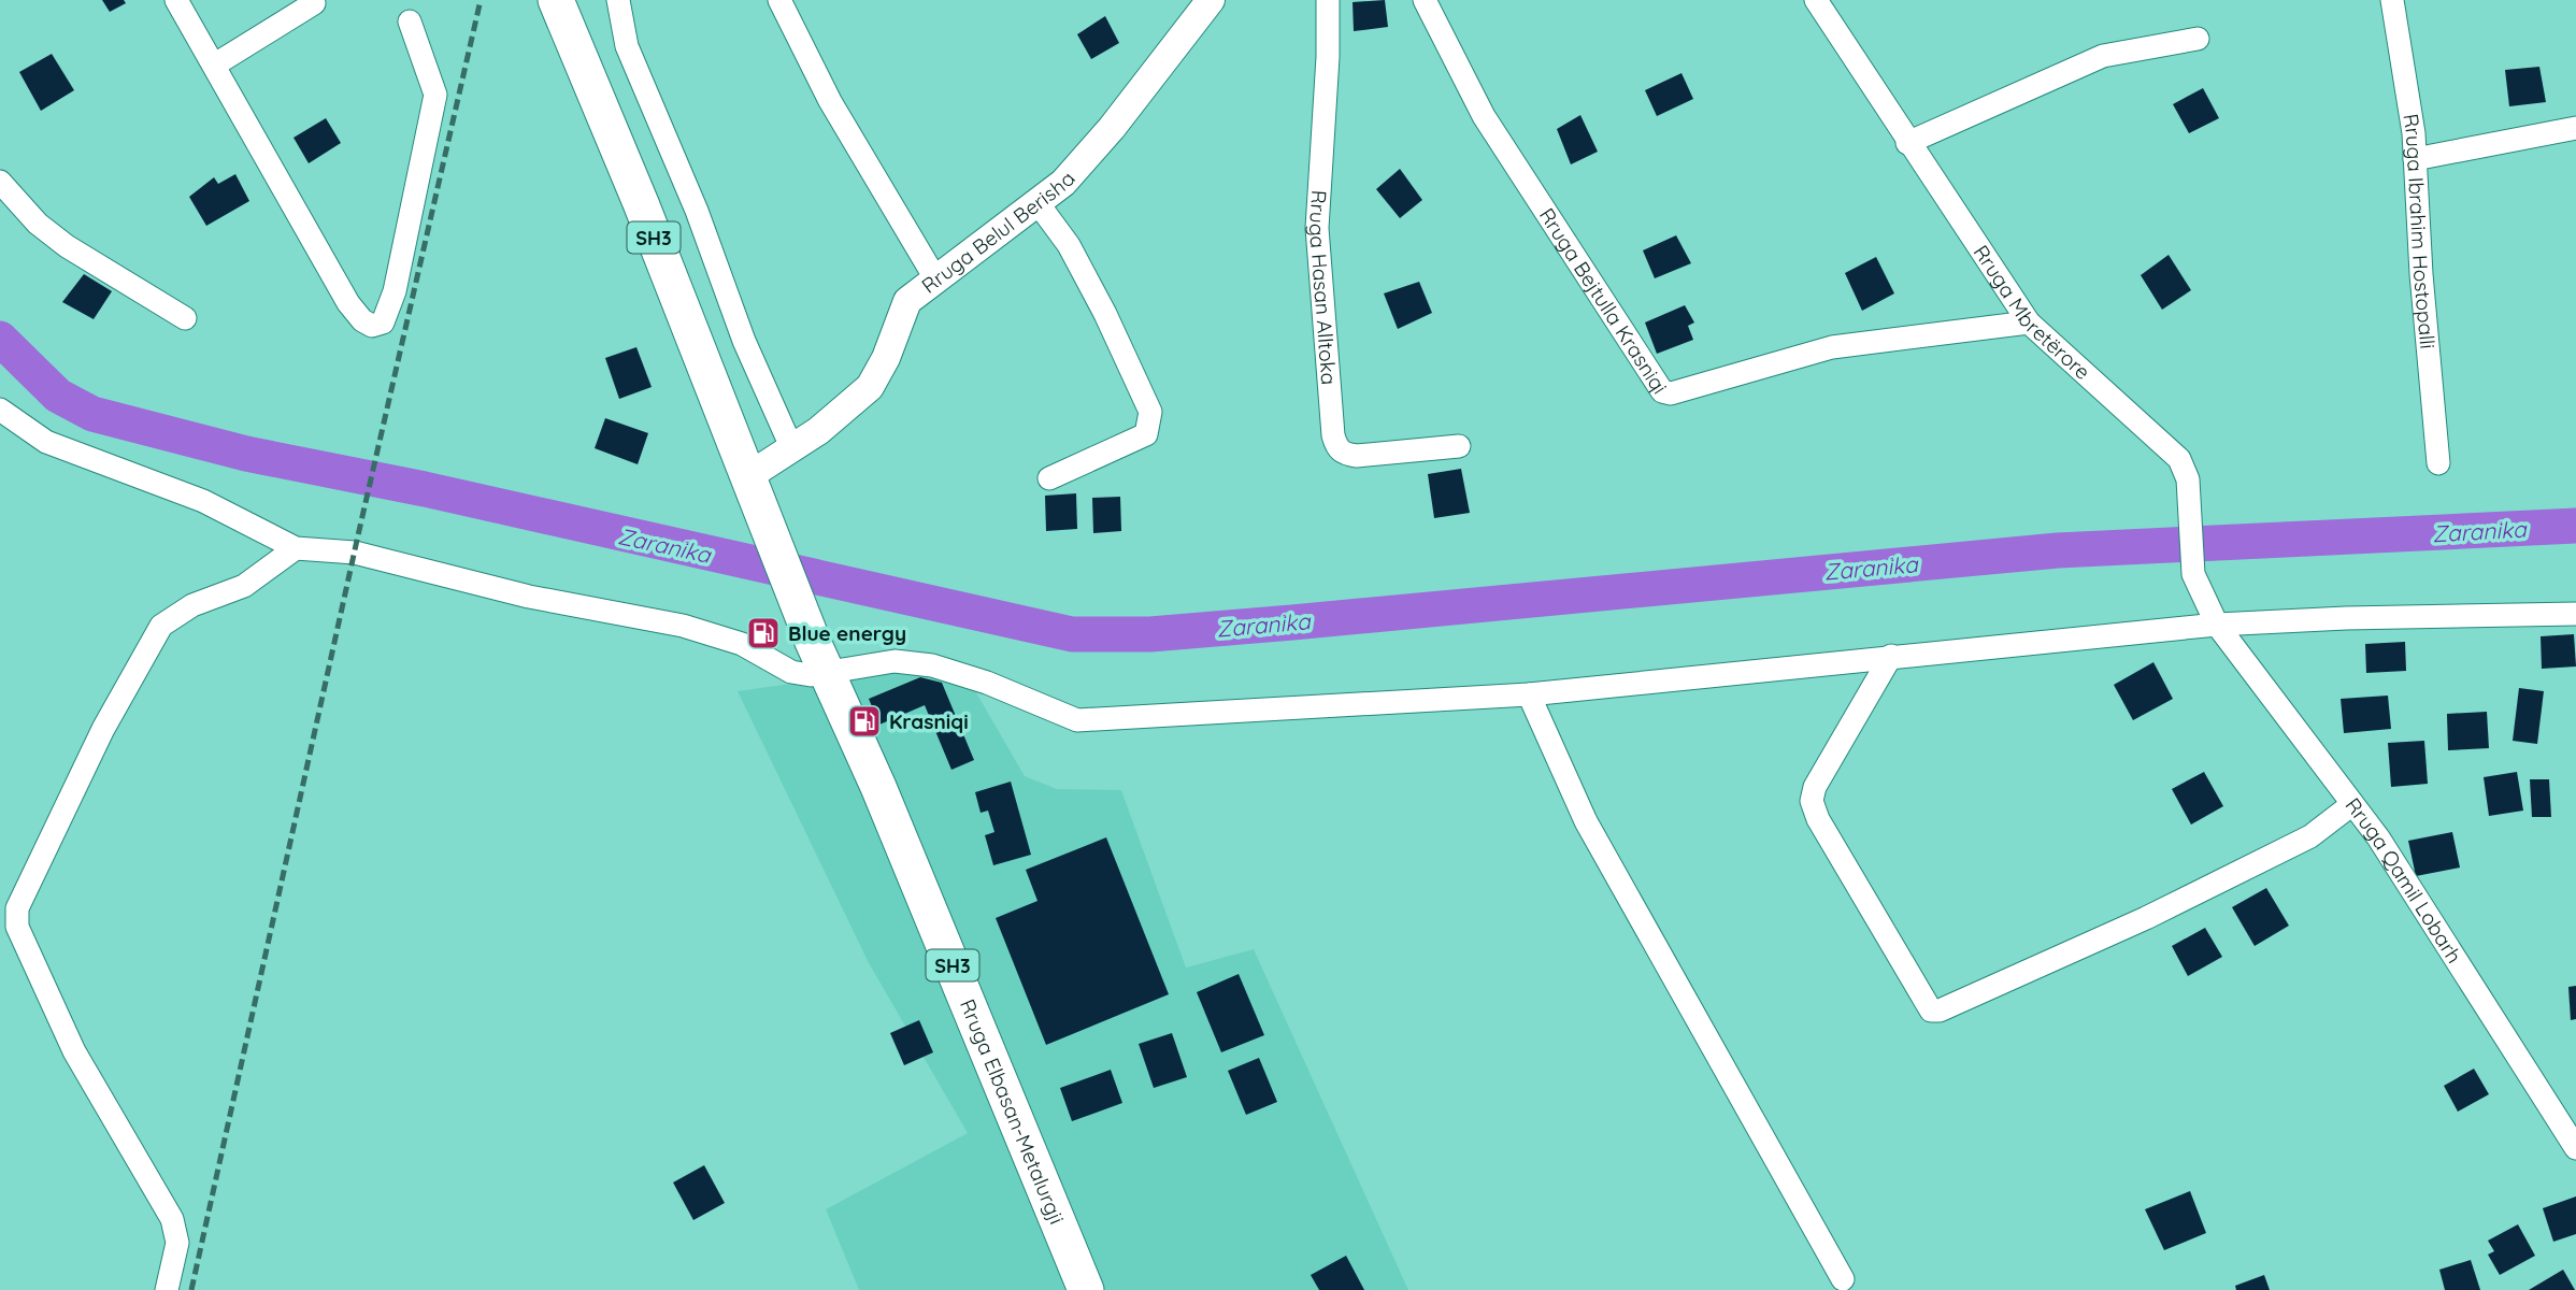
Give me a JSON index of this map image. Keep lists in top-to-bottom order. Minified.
{"streets":{"main road":["SH3","Rruga Elbasan-Metalurgji"],"street":["Rruga Belul Berisha","Rruga Ibrahim Hostopalli","Rruga Hasan Alltoka","Rruga Bejtulla Krasniqi","Rruga Mbretërore","Rruga Qamil Lobarh"]},"crossings":[["Rruga Belul Berisha","SH3"],["SH3","Rruga Elbasan-Metalurgji"],["Rruga Bejtulla Krasniqi","Rruga Mbretërore"],["Rruga Mbretërore","Rruga Qamil Lobarh"]],"water":["Zaranika"],"places":{"fuel station":["Blue energy","Krasniqi"]}}
